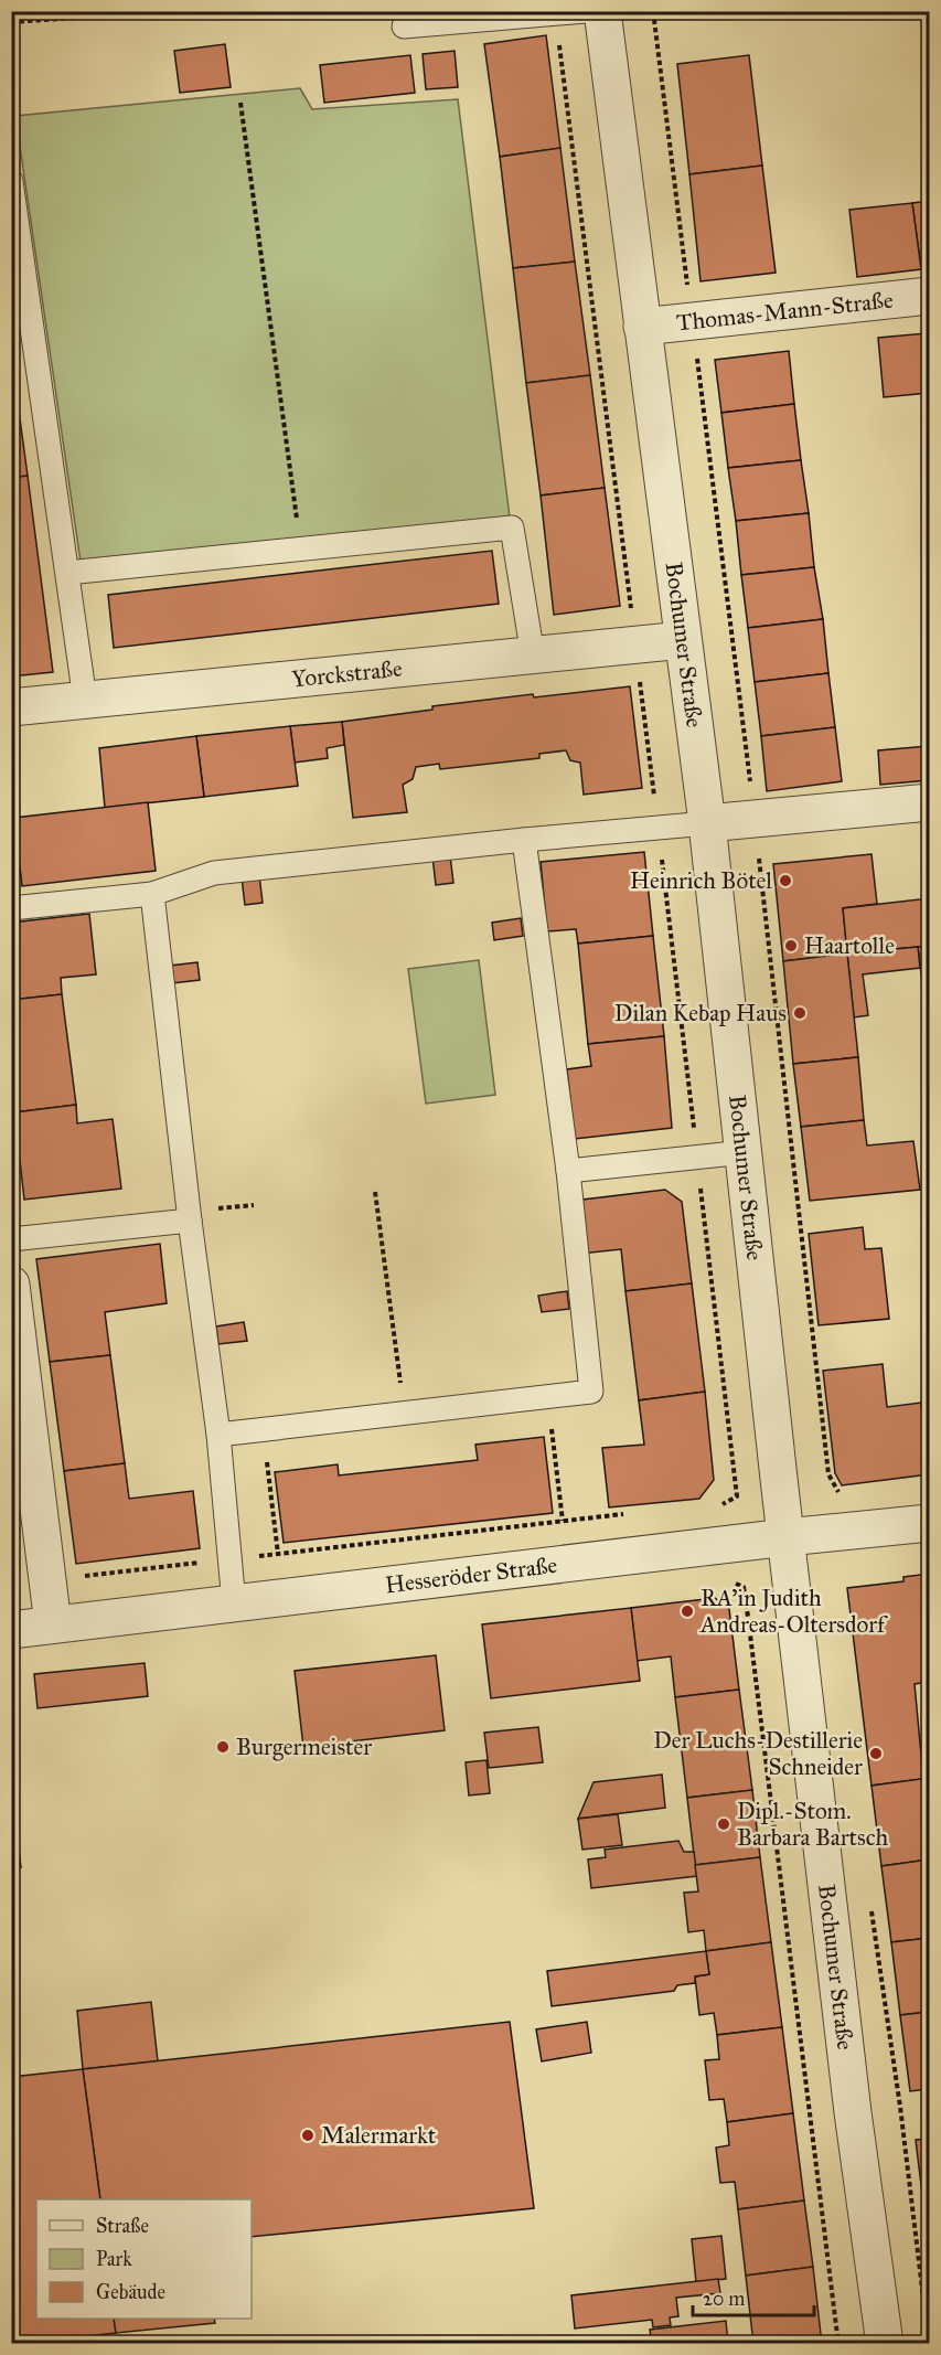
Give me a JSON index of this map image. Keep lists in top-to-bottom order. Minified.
{"streets":{"street":["Thomas-Mann-Straße","Bochumer Straße","Yorckstraße","Hesseröder Straße"]},"crossings":[["Thomas-Mann-Straße","Bochumer Straße"],["Bochumer Straße","Yorckstraße"],["Bochumer Straße","Hesseröder Straße"]],"places":["Heinrich Bötel","Haartolle","Dilan Kebap Haus","RA'in Judith Andreas-Oltersdorf","Burgermeister","Der Luchs-Destillerie Schneider","Dipl.-Stom. Barbara Bartsch","Malermarkt"],"legend":["Straße","Park","Gebäude"],"scale_bar":"20 m"}
